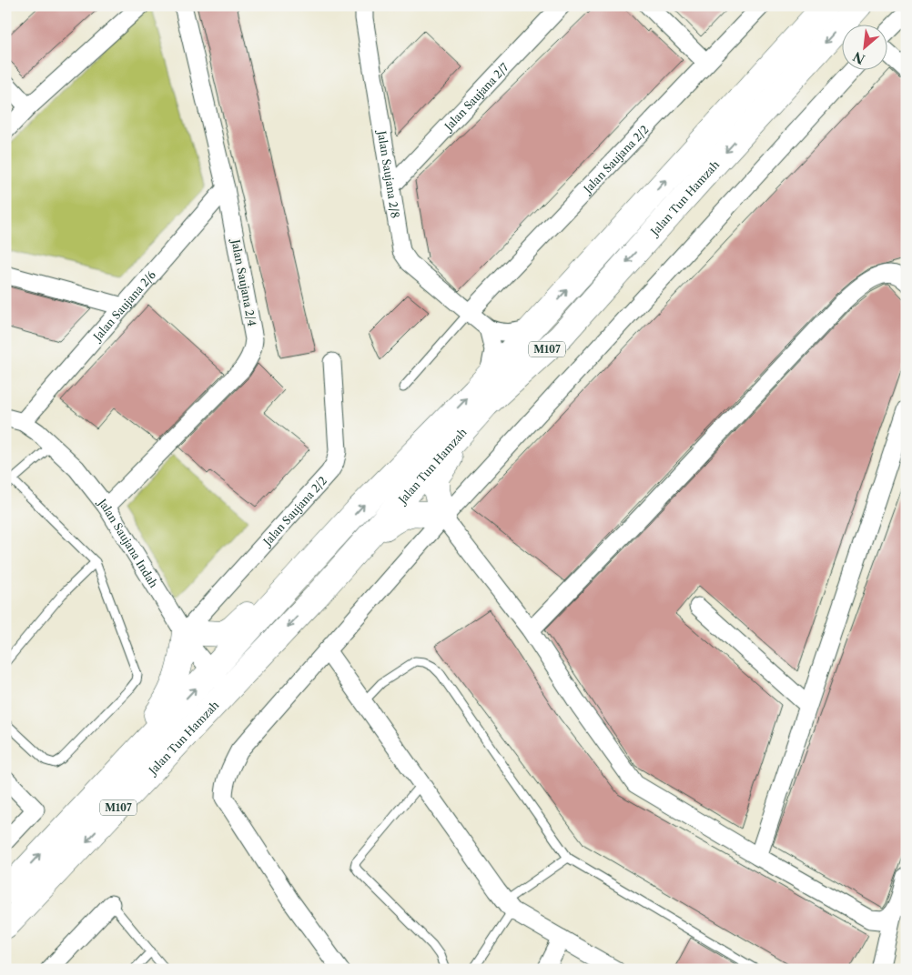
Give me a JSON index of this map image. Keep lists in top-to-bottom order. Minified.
{"streets":{"main road":["Jalan Tun Hamzah","M107"],"street":["Jalan Saujana 2/7","Jalan Saujana 2/2","Jalan Saujana 2/8","Jalan Saujana 2/4","Jalan Saujana 2/6","Jalan Saujana Indah"]},"crossings":[["Jalan Saujana 2/7","Jalan Saujana 2/8"],["Jalan Saujana 2/2","Jalan Saujana 2/8"],["Jalan Saujana 2/2","Jalan Saujana Indah"],["Jalan Tun Hamzah","Jalan Saujana Indah"],["Jalan Saujana 2/4","Jalan Saujana 2/6"],["Jalan Saujana 2/4","Jalan Saujana Indah"],["Jalan Saujana 2/6","Jalan Saujana Indah"]],"north":"bottom left"}
